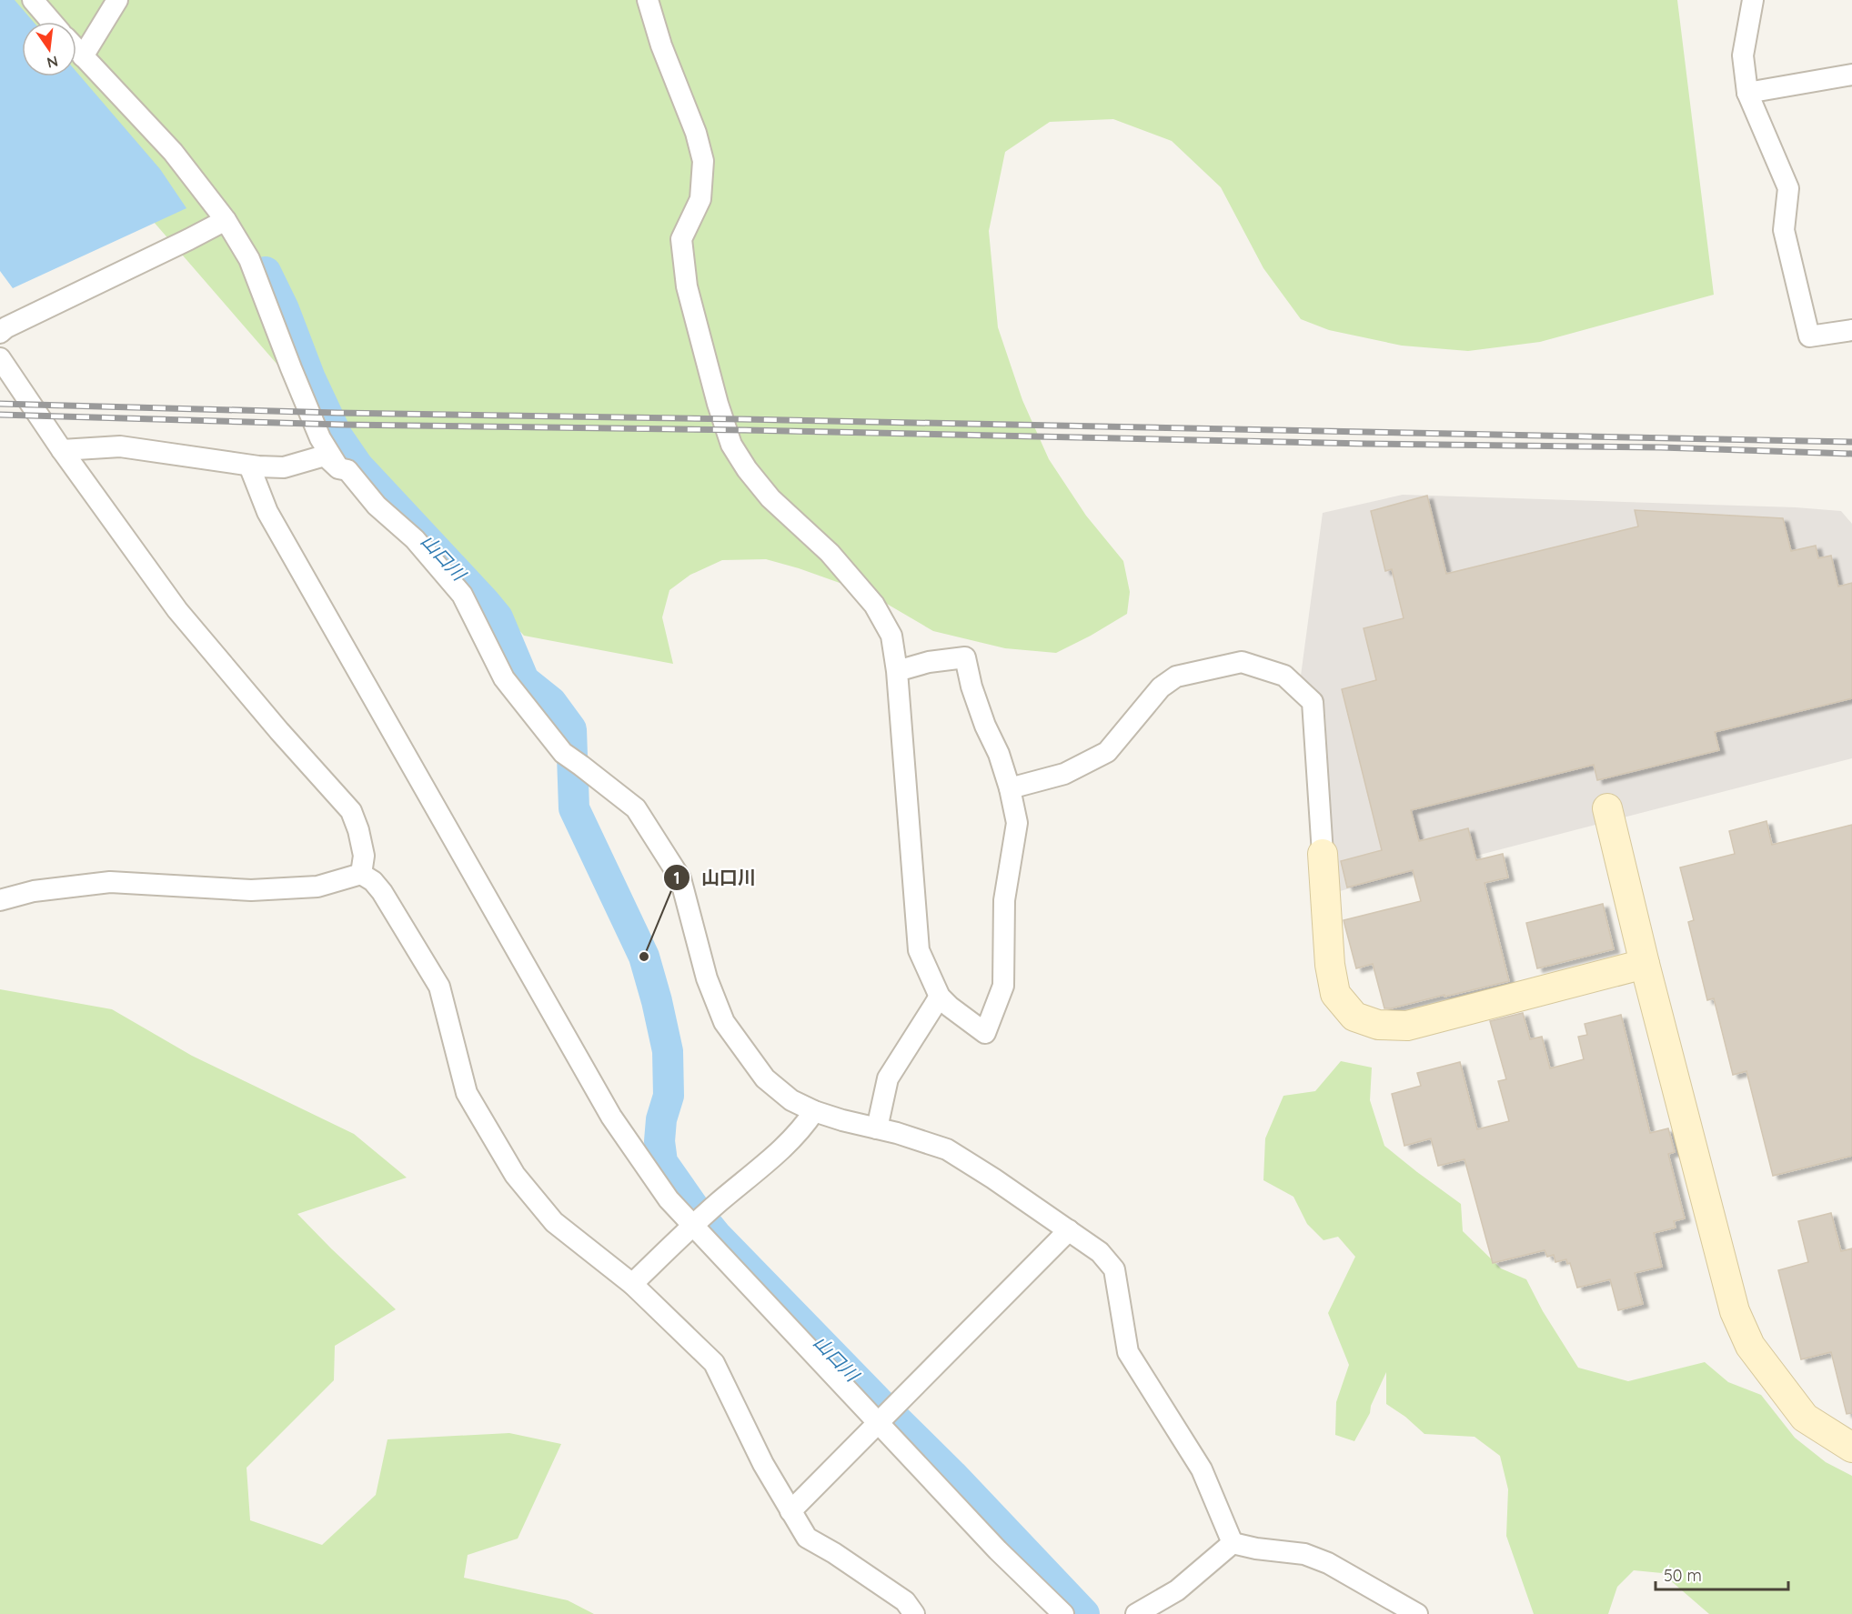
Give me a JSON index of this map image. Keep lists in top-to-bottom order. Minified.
{"water":["山口川"],"places":["山口川"],"scale_bar":"50 m","north":"bottom"}
